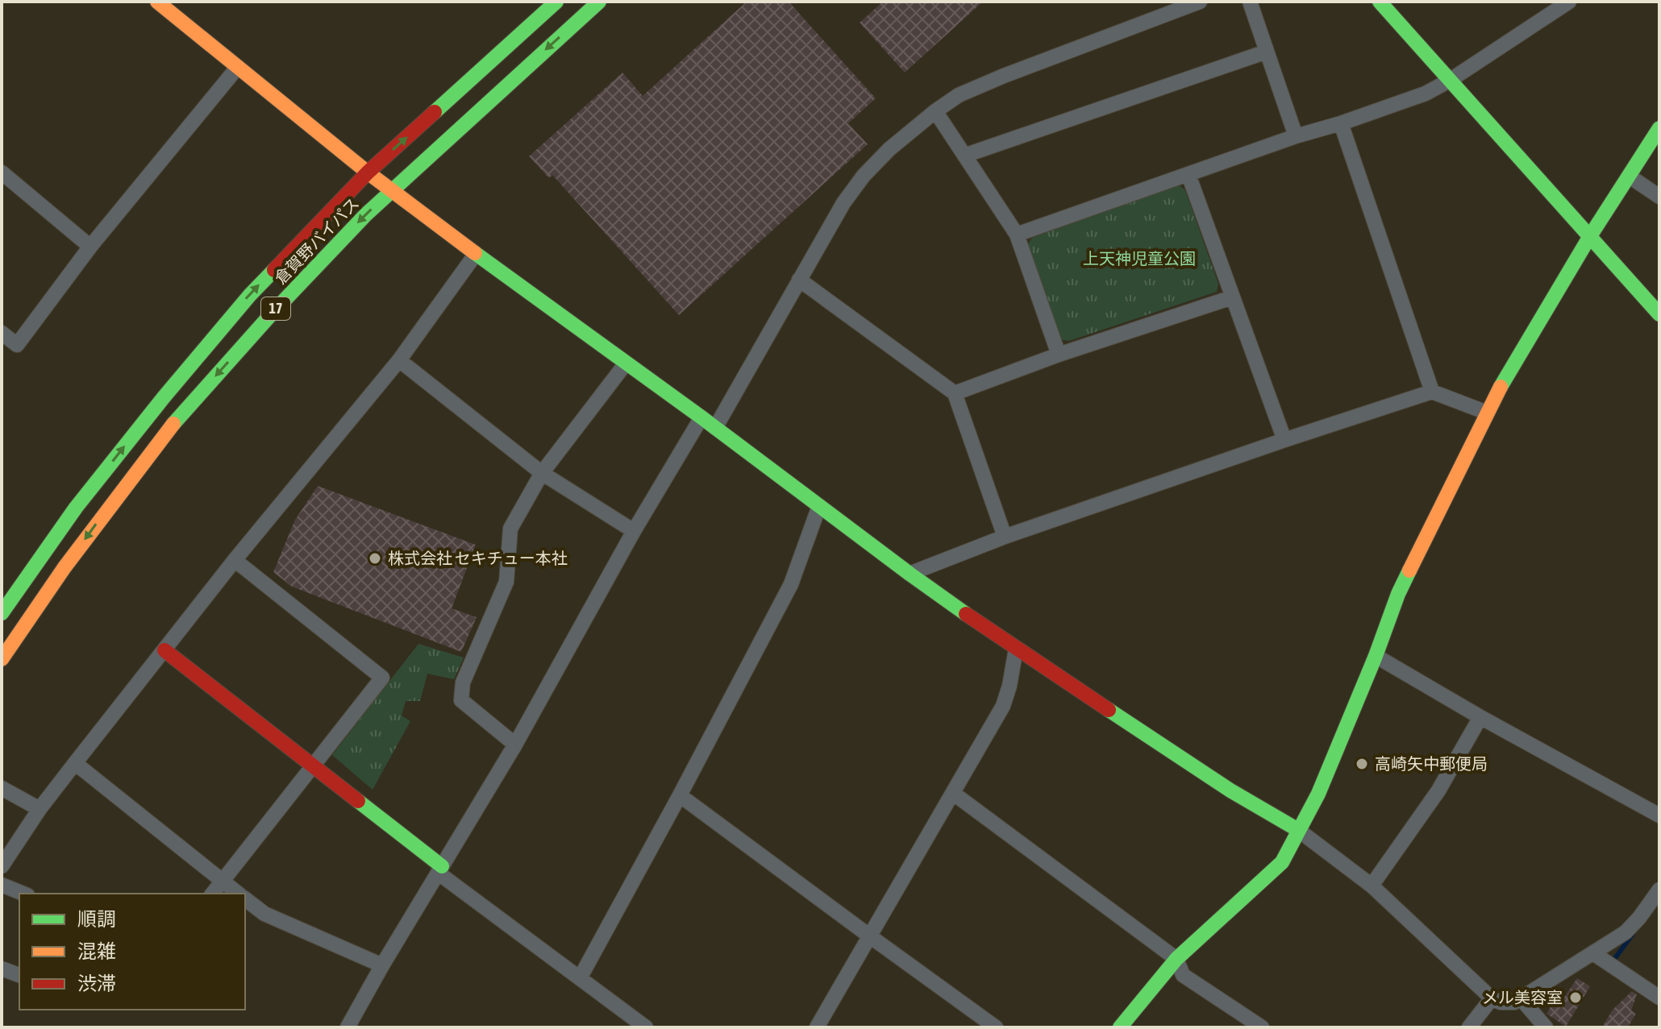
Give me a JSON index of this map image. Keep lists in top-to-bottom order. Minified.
{"streets":{"main road":["倉賀野バイパス","17"]},"parks":["上天神児童公園"],"places":["株式会社 セキチュー本社","高崎矢中郵便局","メル美容室"],"legend":["順調","混雑","渋滞"]}
